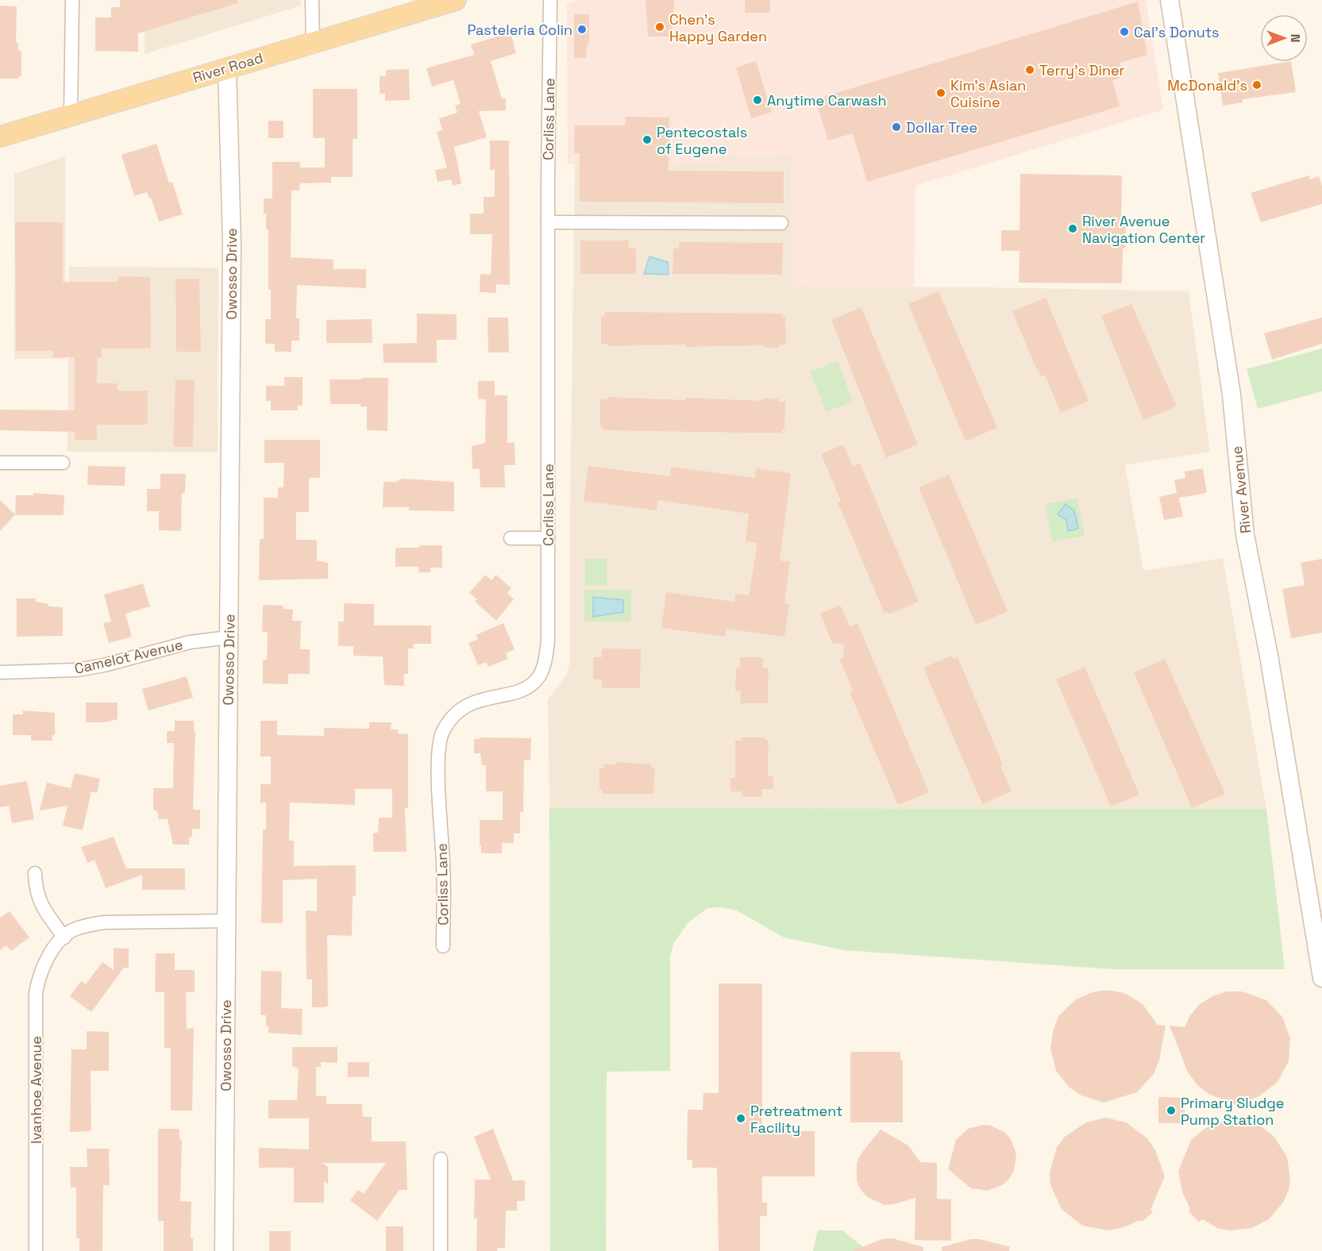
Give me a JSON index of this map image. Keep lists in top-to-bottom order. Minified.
{"streets":{"main road":["River Road"],"street":["Corliss Lane","Owosso Drive","River Avenue","Camelot Avenue","Ivanhoe Avenue"]},"crossings":[["River Road","Owosso Drive"],["Owosso Drive","Camelot Avenue"],["Owosso Drive","Ivanhoe Avenue"]],"places":["Chen’s Happy Garden","Pasteleria Colin","Cal's Donuts","Terry's Diner","McDonald's","Kim's Asian Cuisine","Anytime Carwash","Dollar Tree","Pentecostals of Eugene","River Avenue Navigation Center","Primary Sludge Pump Station","Pretreatment Facility"],"north":"right"}
